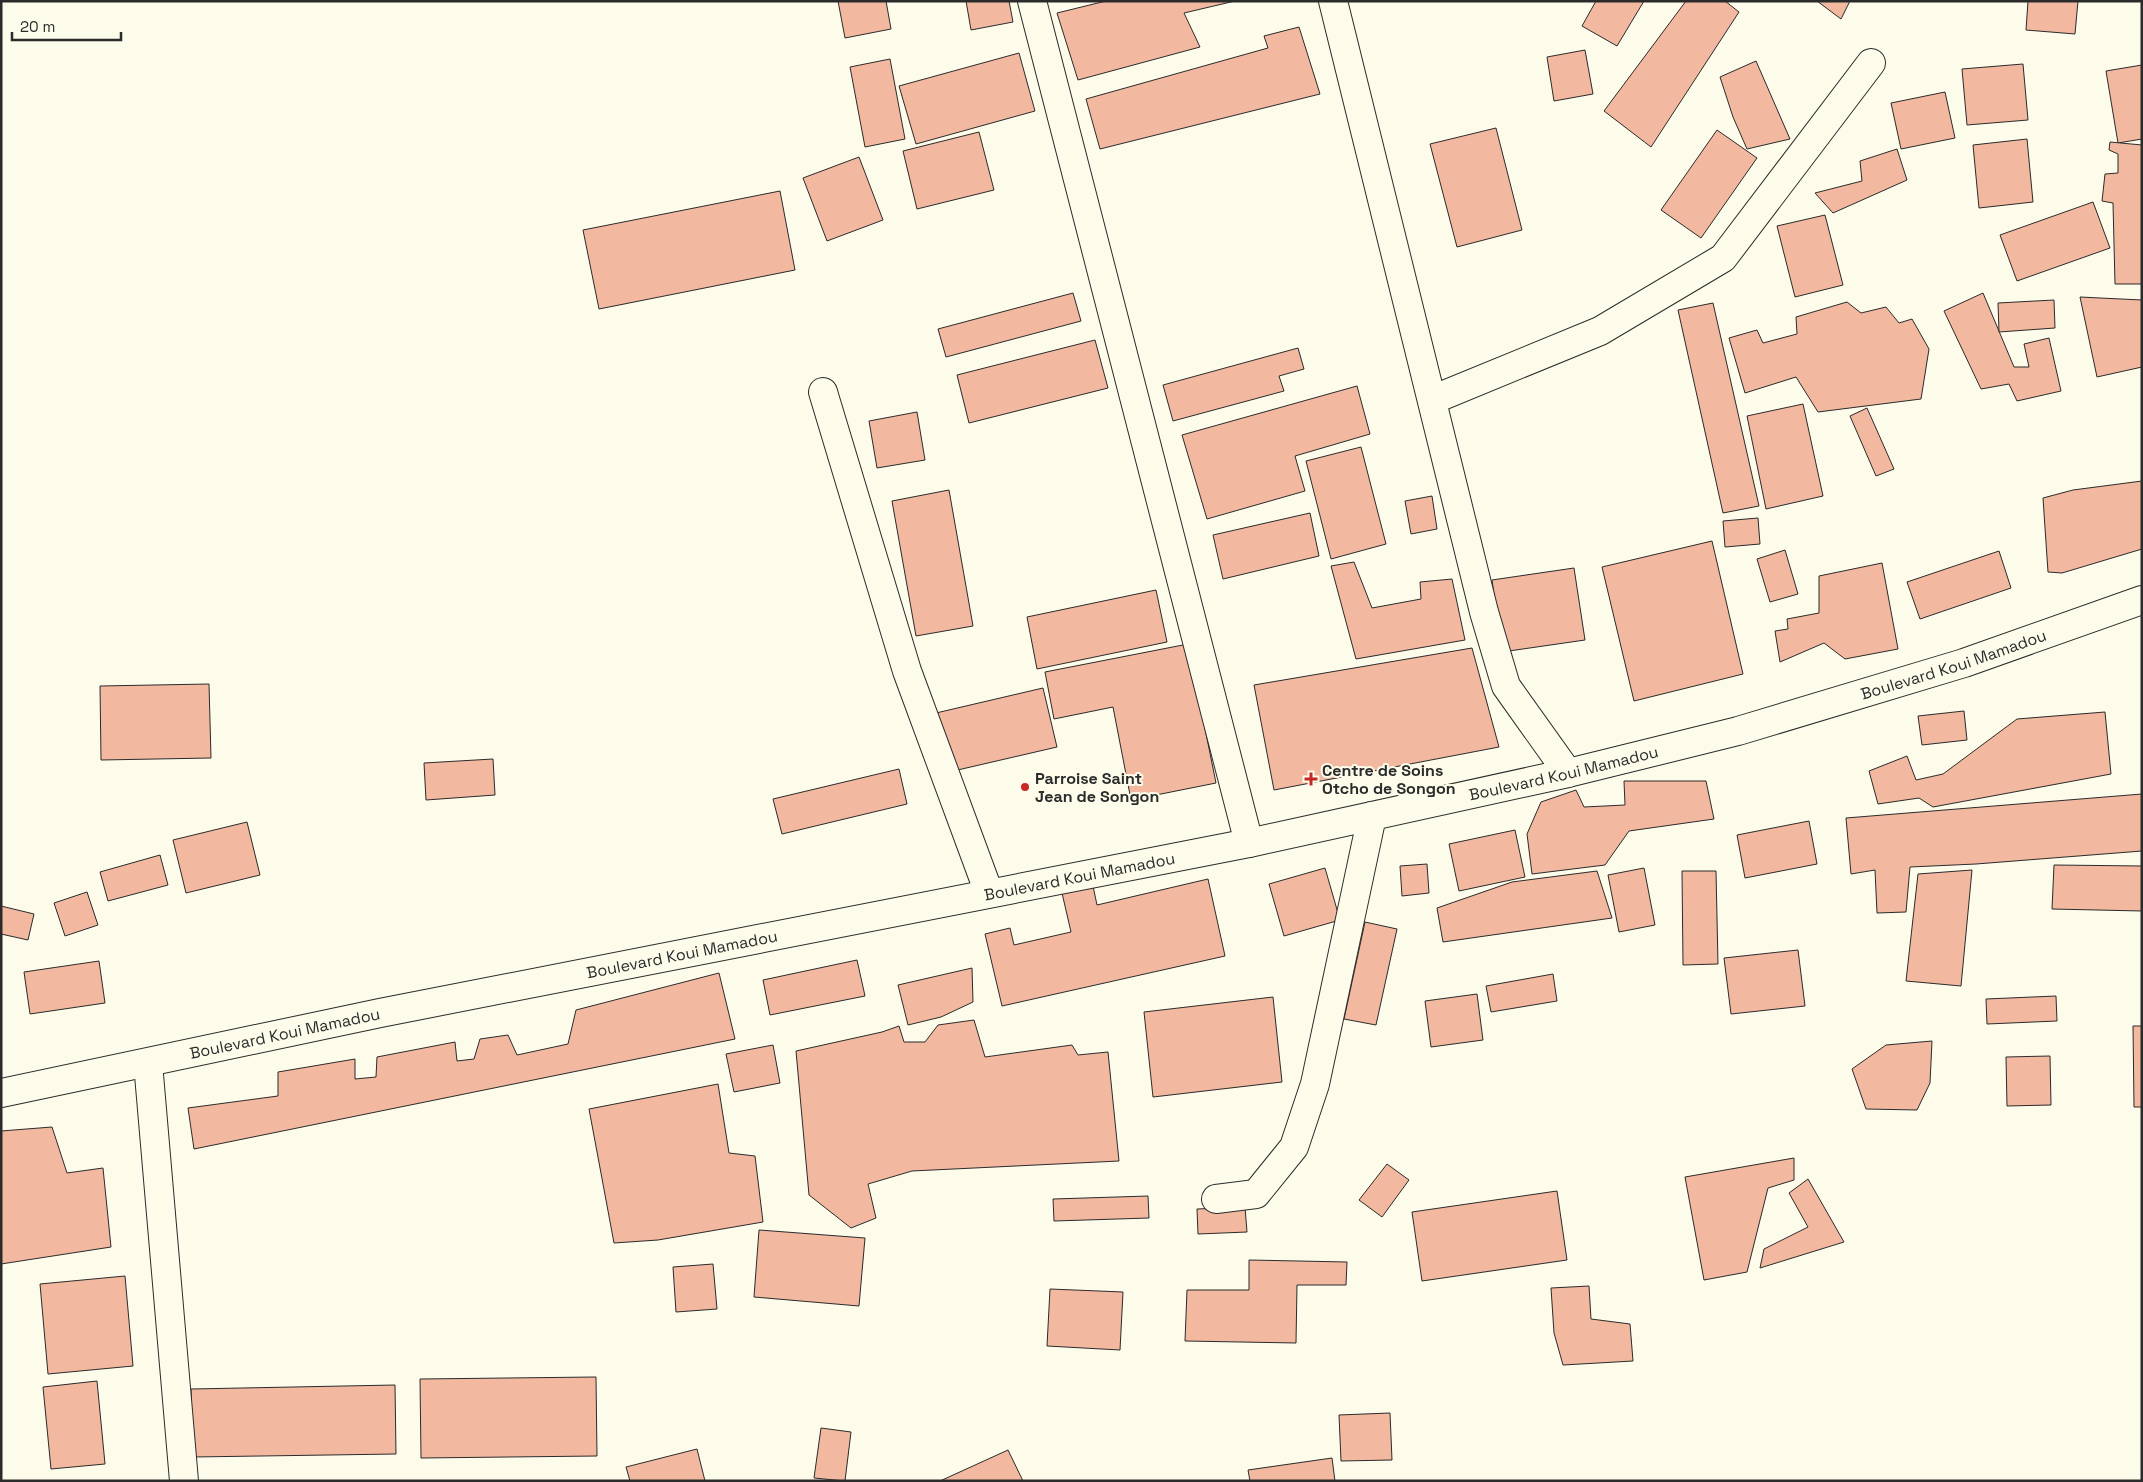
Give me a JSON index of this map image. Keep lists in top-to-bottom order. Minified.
{"streets":{"street":["Boulevard Koui Mamadou"]},"places":{"health":["Centre de Soins Otcho de Songon"],"other":["Parroise Saint Jean de Songon"]},"scale_bar":"20 m"}
